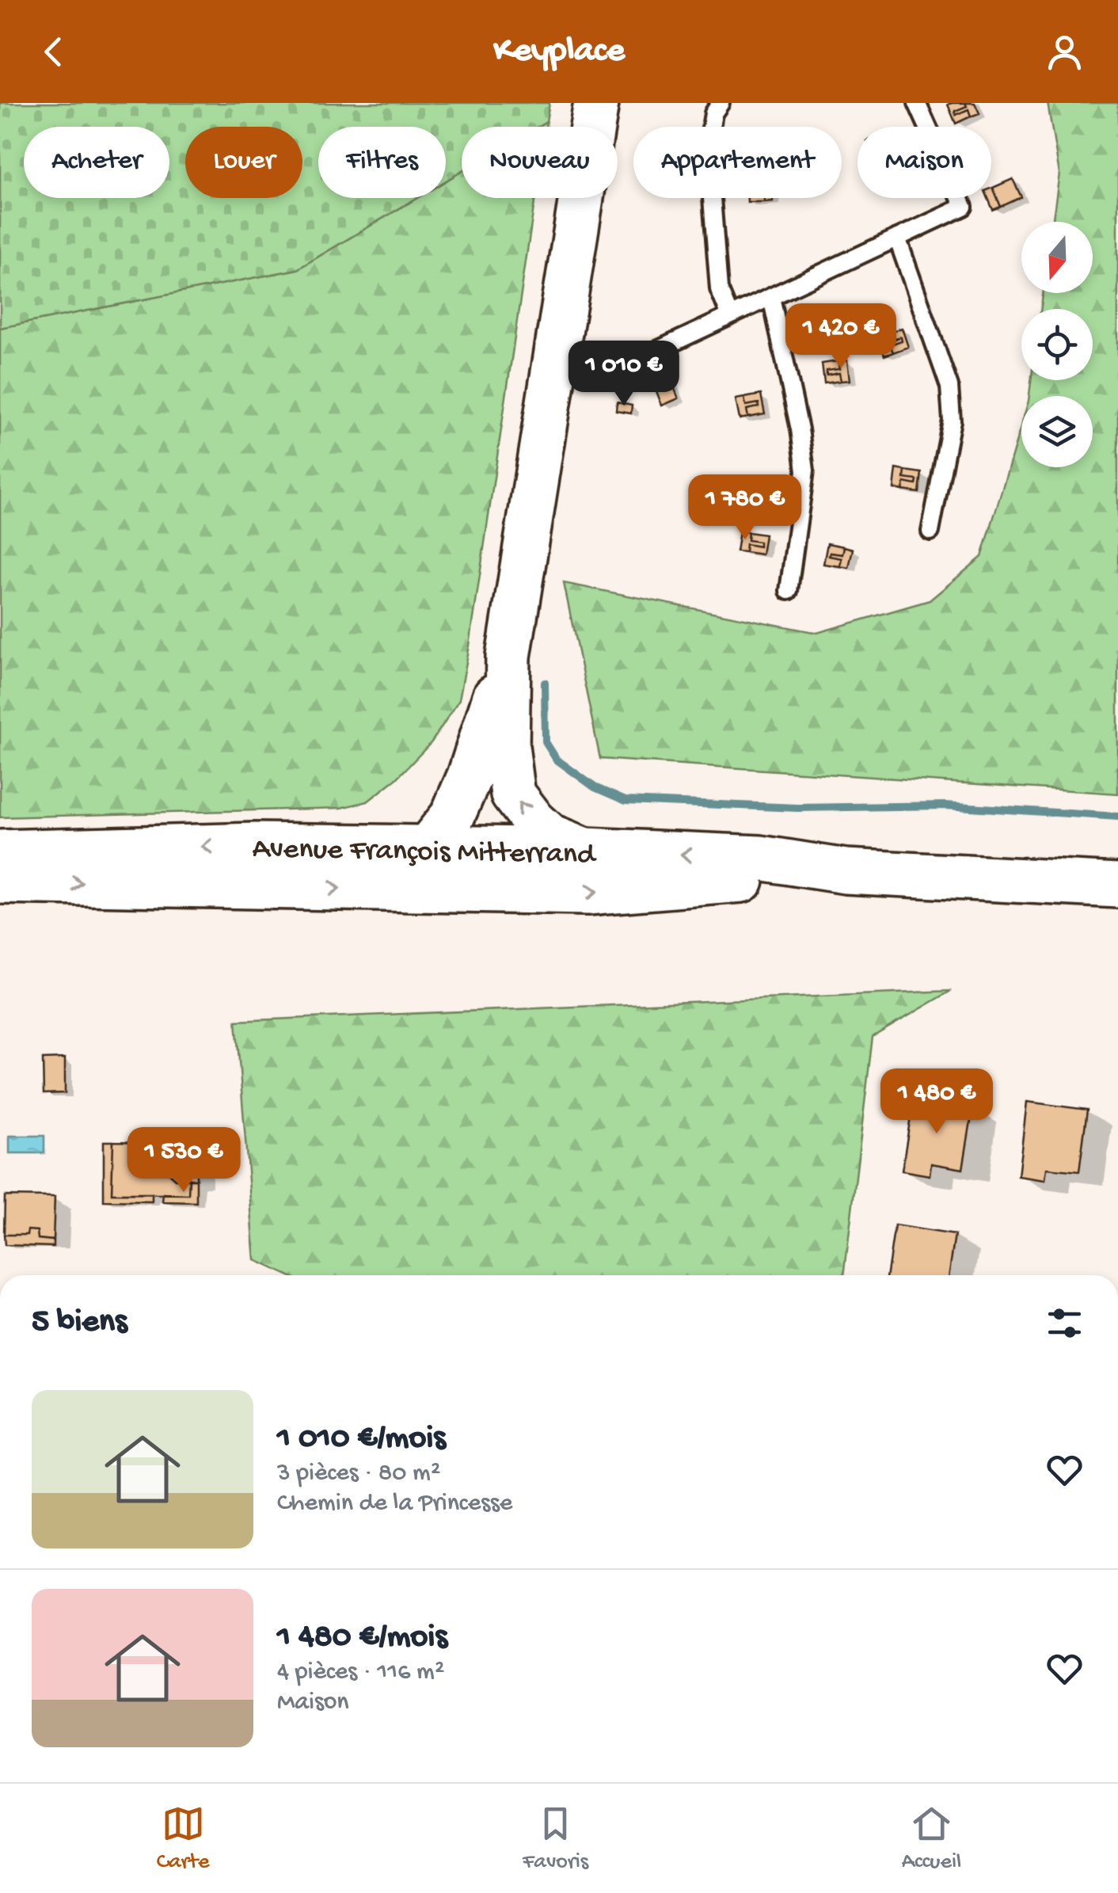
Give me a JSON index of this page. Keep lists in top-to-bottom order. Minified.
{"streets":{"main road":["Avenue François Mitterrand"]},"north":"bottom","page":{"header":"Keyplace","chip":["Acheter","Louer","Filtres","Nouveau","Appartement","Maison"],"price":["1 420 €","1 010 €","1 780 €","1 480 €","1 530 €"],"heading":"5 biens","list":[{"name":"1 010 €/mois","note":"3 pièces · 80 m² · Chemin de la Princesse"},{"name":"1 480 €/mois","note":"4 pièces · 116 m² · Maison"}],"tabs":["Carte","Favoris","Accueil"]}}
